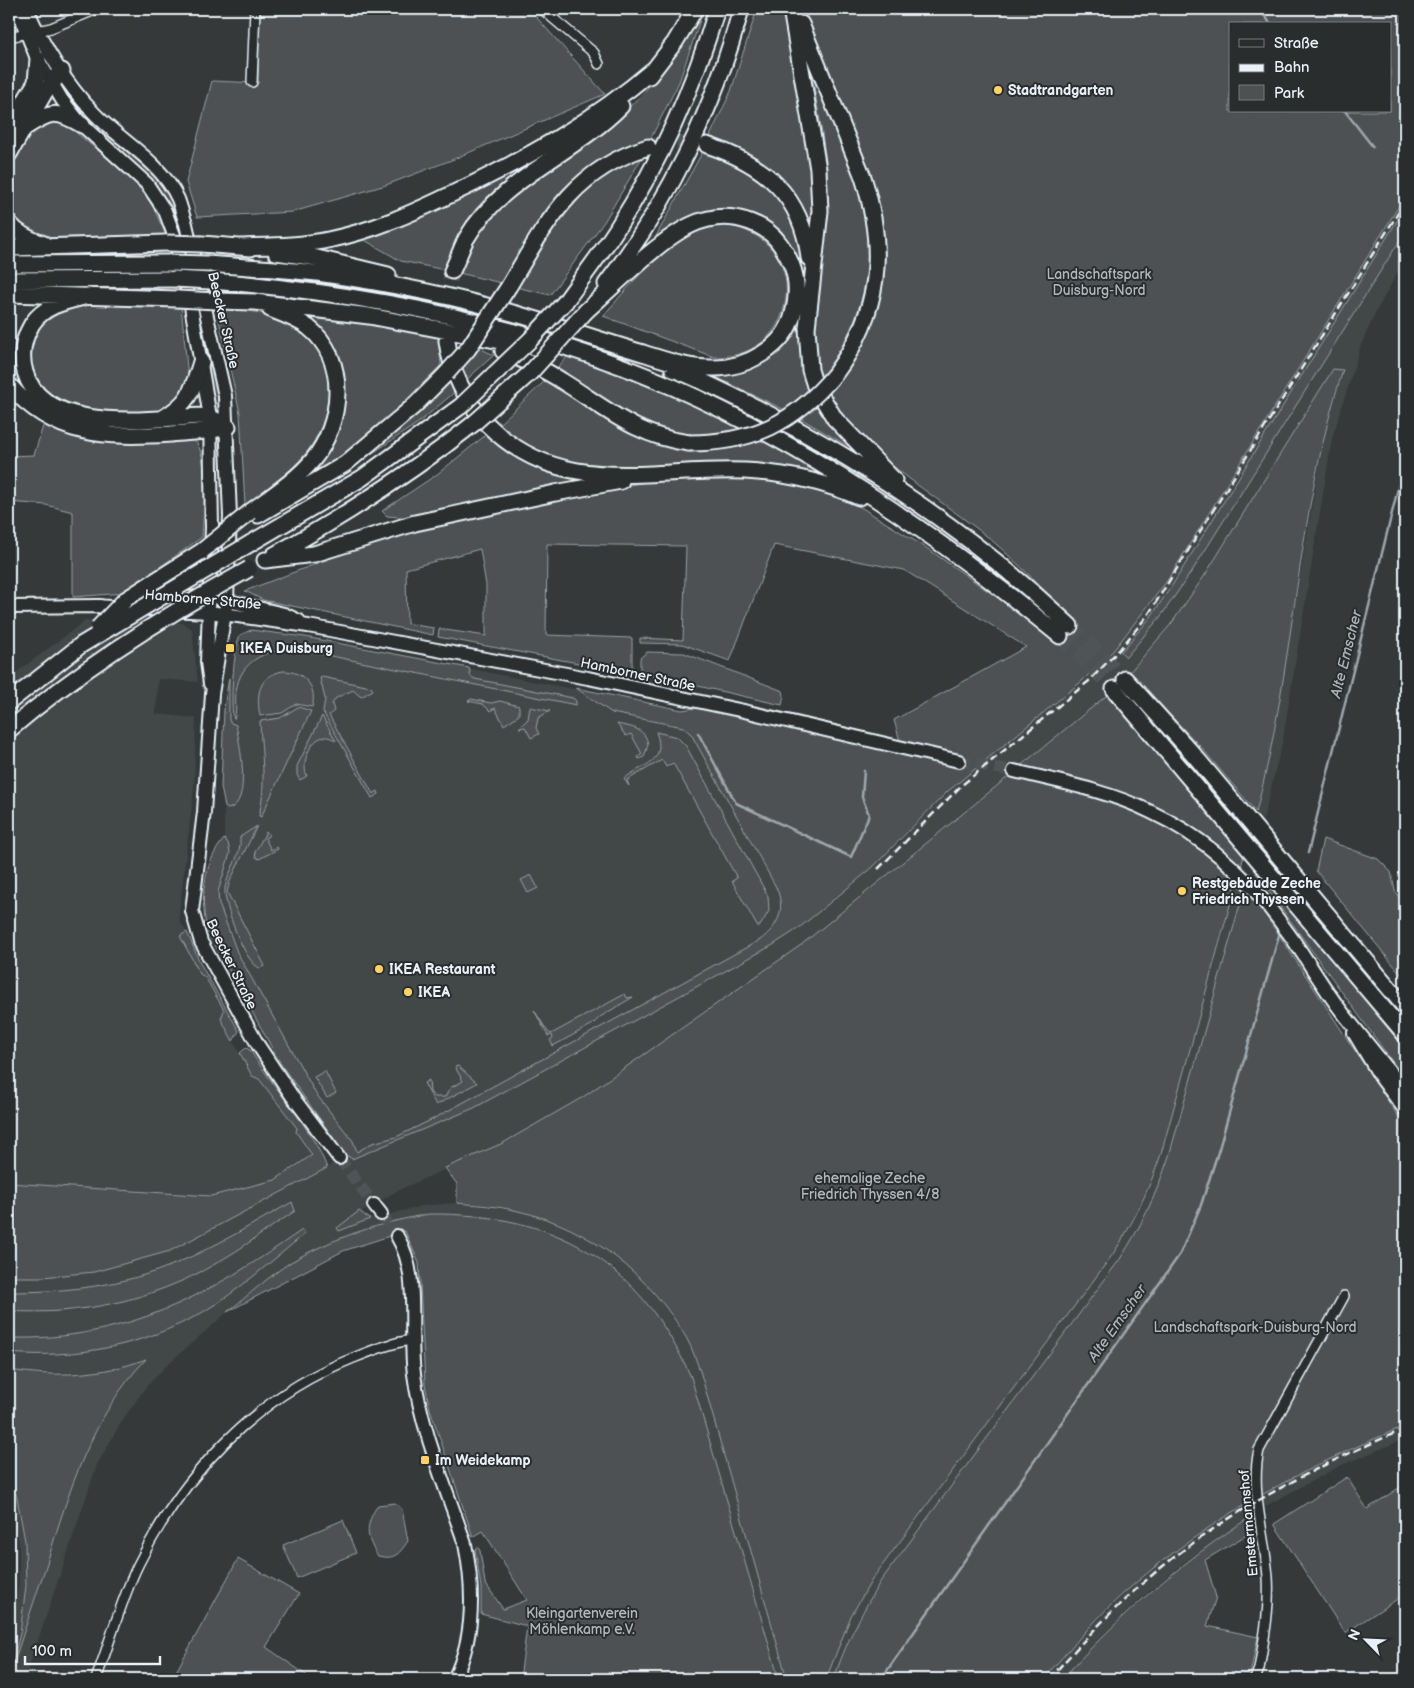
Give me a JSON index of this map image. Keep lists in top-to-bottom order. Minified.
{"streets":{"street":["Beecker Straße","Hamborner Straße","Emstermannshof"]},"crossings":[["Beecker Straße","Hamborner Straße"]],"water":["Alte Emscher"],"parks":["Landschaftspark Duisburg-Nord","ehemalige Zeche Friedrich Thyssen 4/8","Landschaftspark-Duisburg-Nord","Kleingartenverein Möhlenkamp e.V."],"places":{"other":["Stadtrandgarten","Restgebäude Zeche Friedrich Thyssen","IKEA Restaurant","IKEA"],"transit":["IKEA Duisburg","Im Weidekamp"]},"legend":["Straße","Bahn","Park"],"scale_bar":"100 m","north":"top left"}
